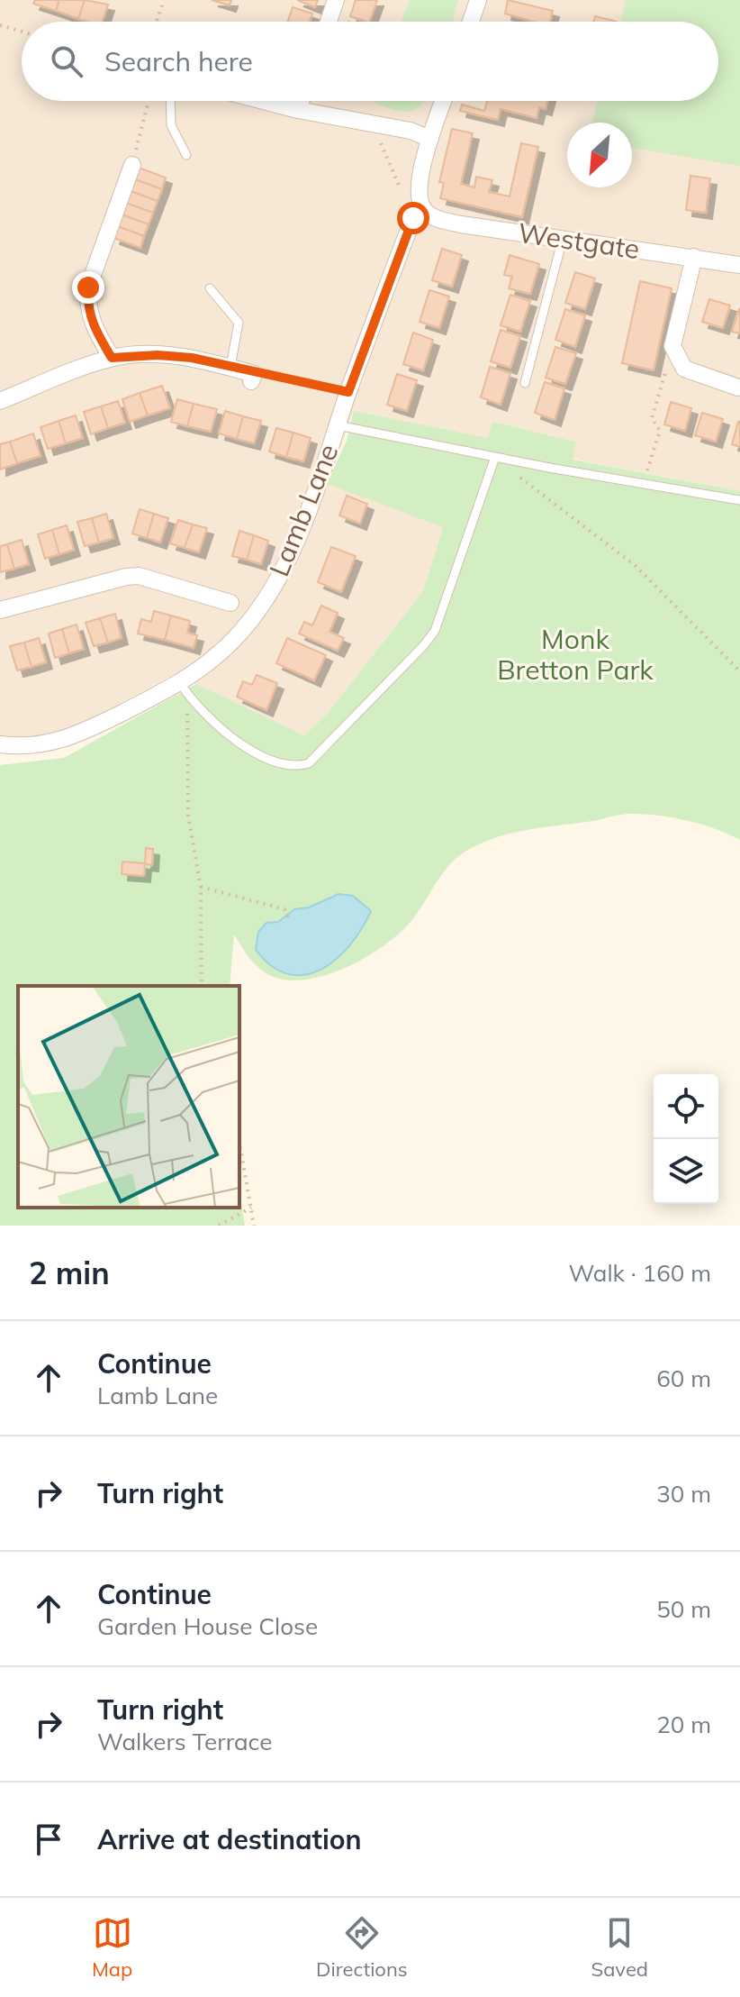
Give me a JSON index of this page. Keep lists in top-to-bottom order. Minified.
{"streets":{"street":["Westgate","Lamb Lane"]},"crossings":[["Westgate","Lamb Lane"]],"parks":["Monk Bretton Park"],"north":"bottom left","page":{"search":"Search here","heading":["2 min","Walk · 160 m"],"list":[["Continue","Lamb Lane","60 m"],["Turn right","30 m"],["Continue","Garden House Close","50 m"],["Turn right","Walkers Terrace","20 m"],"Arrive at destination"],"nav":["Map","Directions","Saved"]}}
